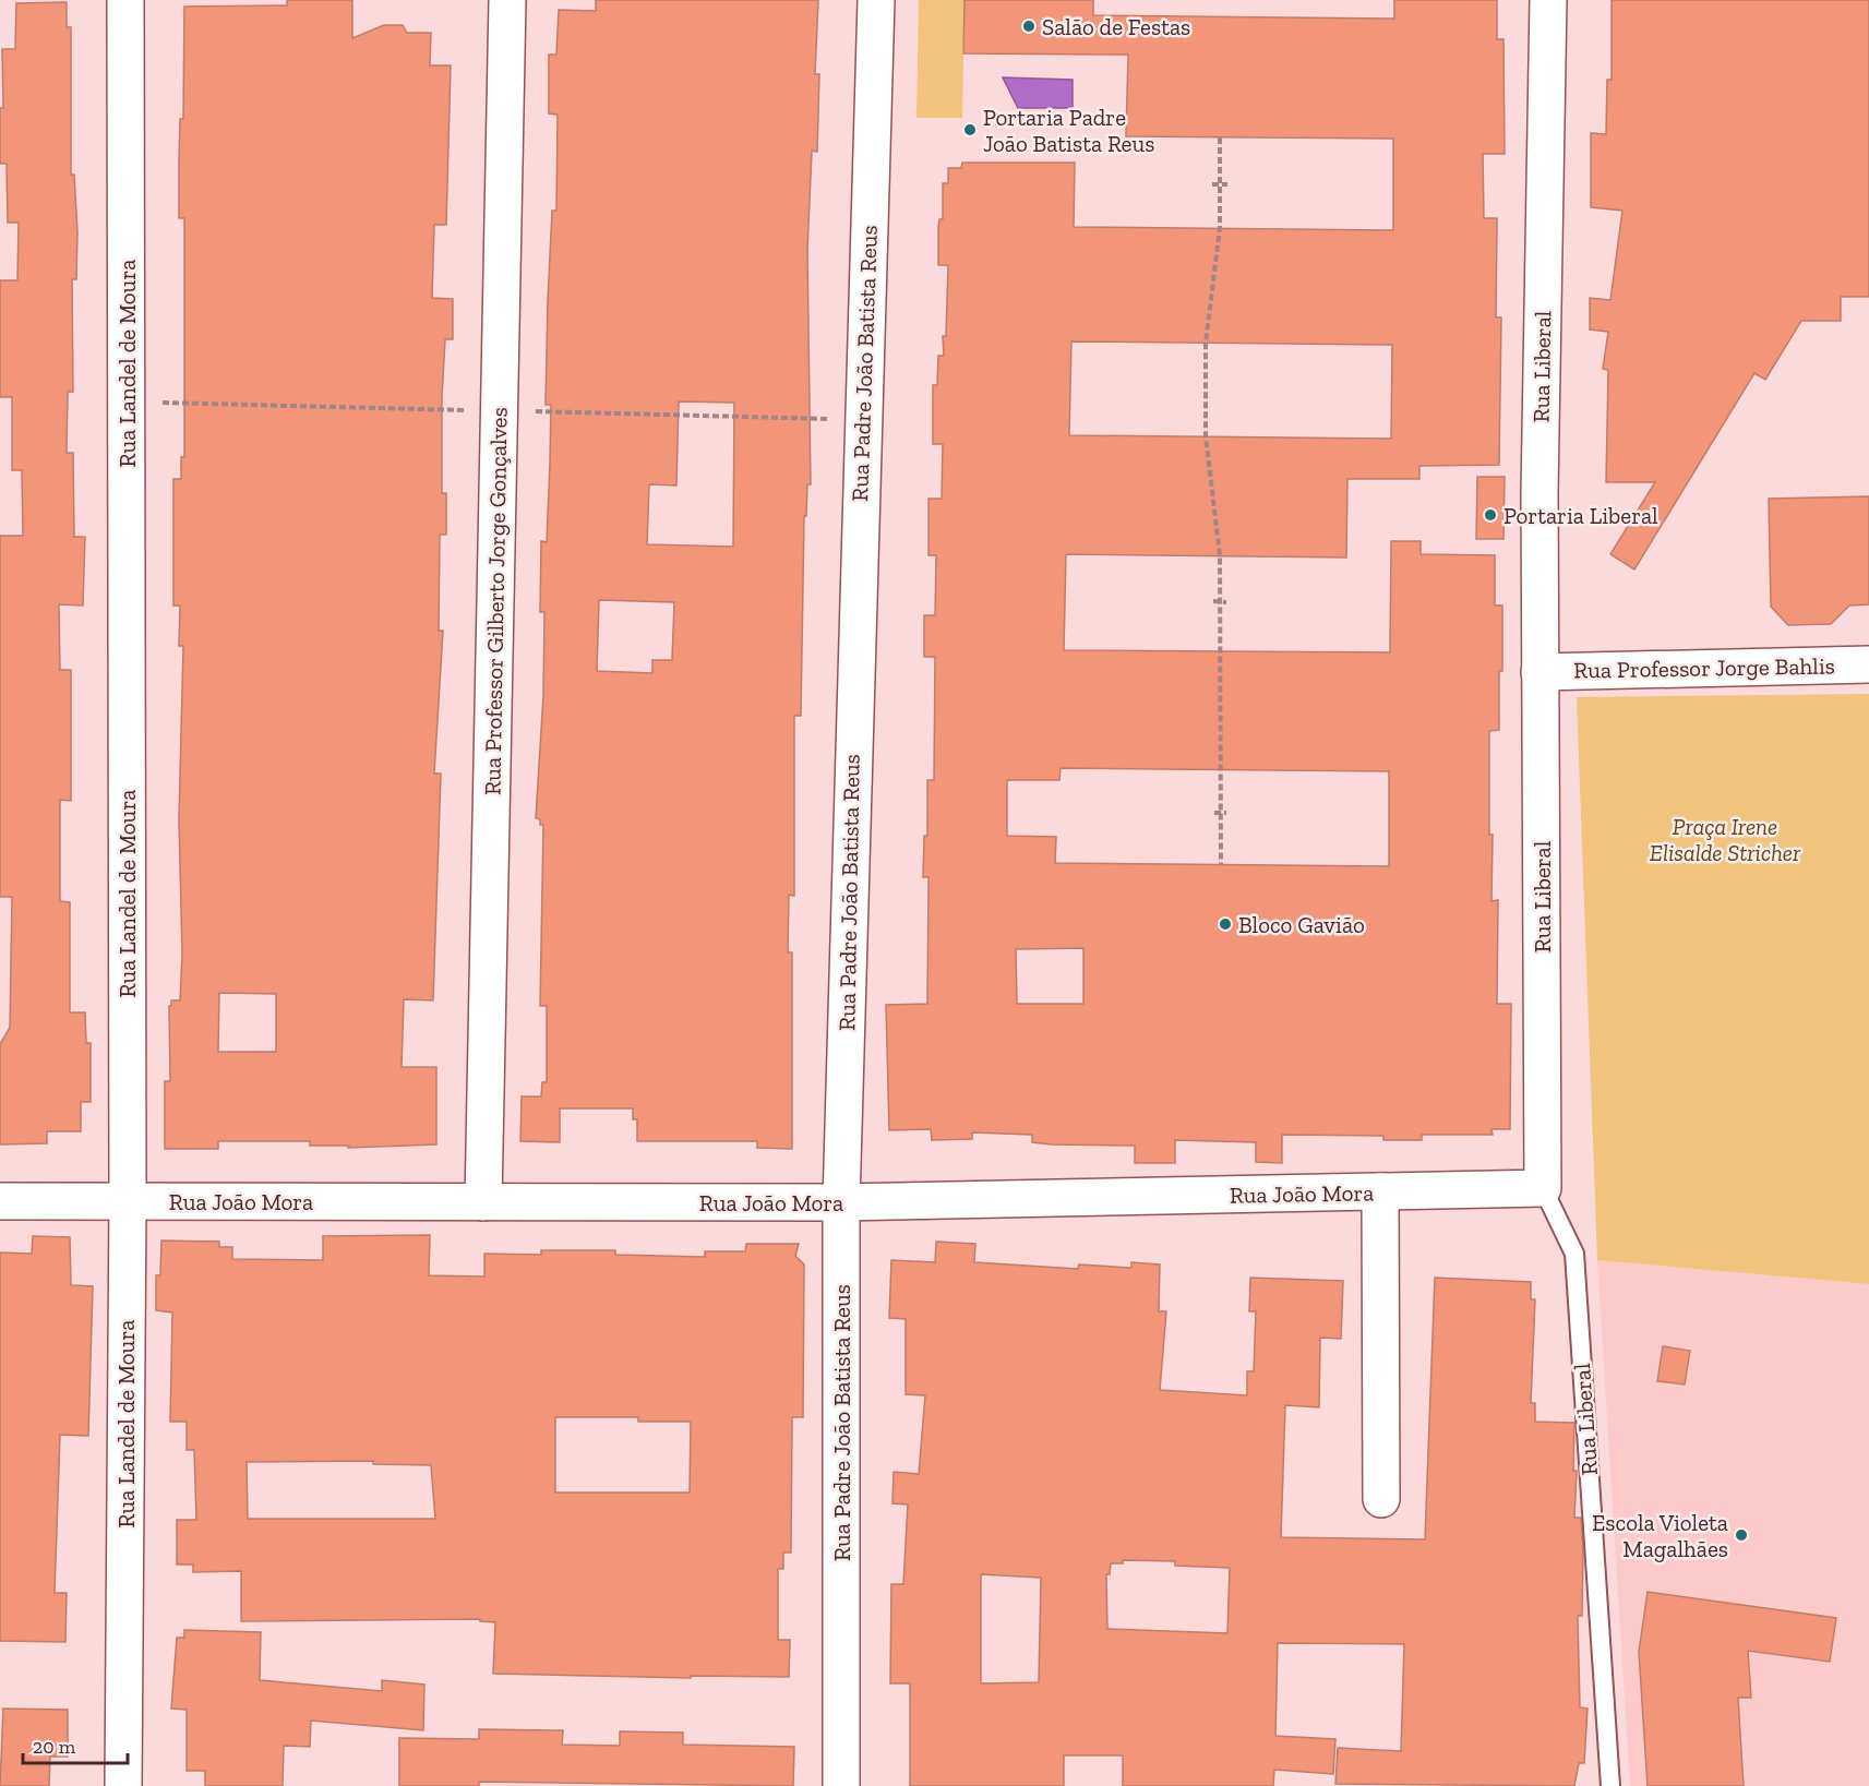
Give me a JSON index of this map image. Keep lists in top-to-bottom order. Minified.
{"streets":{"street":["Rua Landel de Moura","Rua Padre João Batista Reus","Rua Liberal","Rua Professor Gilberto Jorge Gonçalves","Rua Professor Jorge Bahlis","Rua João Mora"]},"crossings":[["Rua Landel de Moura","Rua João Mora"],["Rua Padre João Batista Reus","Rua João Mora"],["Rua Liberal","Rua Professor Jorge Bahlis"],["Rua Liberal","Rua João Mora"],["Rua Professor Gilberto Jorge Gonçalves","Rua João Mora"]],"parks":["Praça Irene Elisalde Stricher"],"places":["Salão de Festas","Portaria Padre João Batista Reus","Portaria Liberal","Bloco Gavião","Escola Violeta Magalhães"],"scale_bar":"20 m"}
